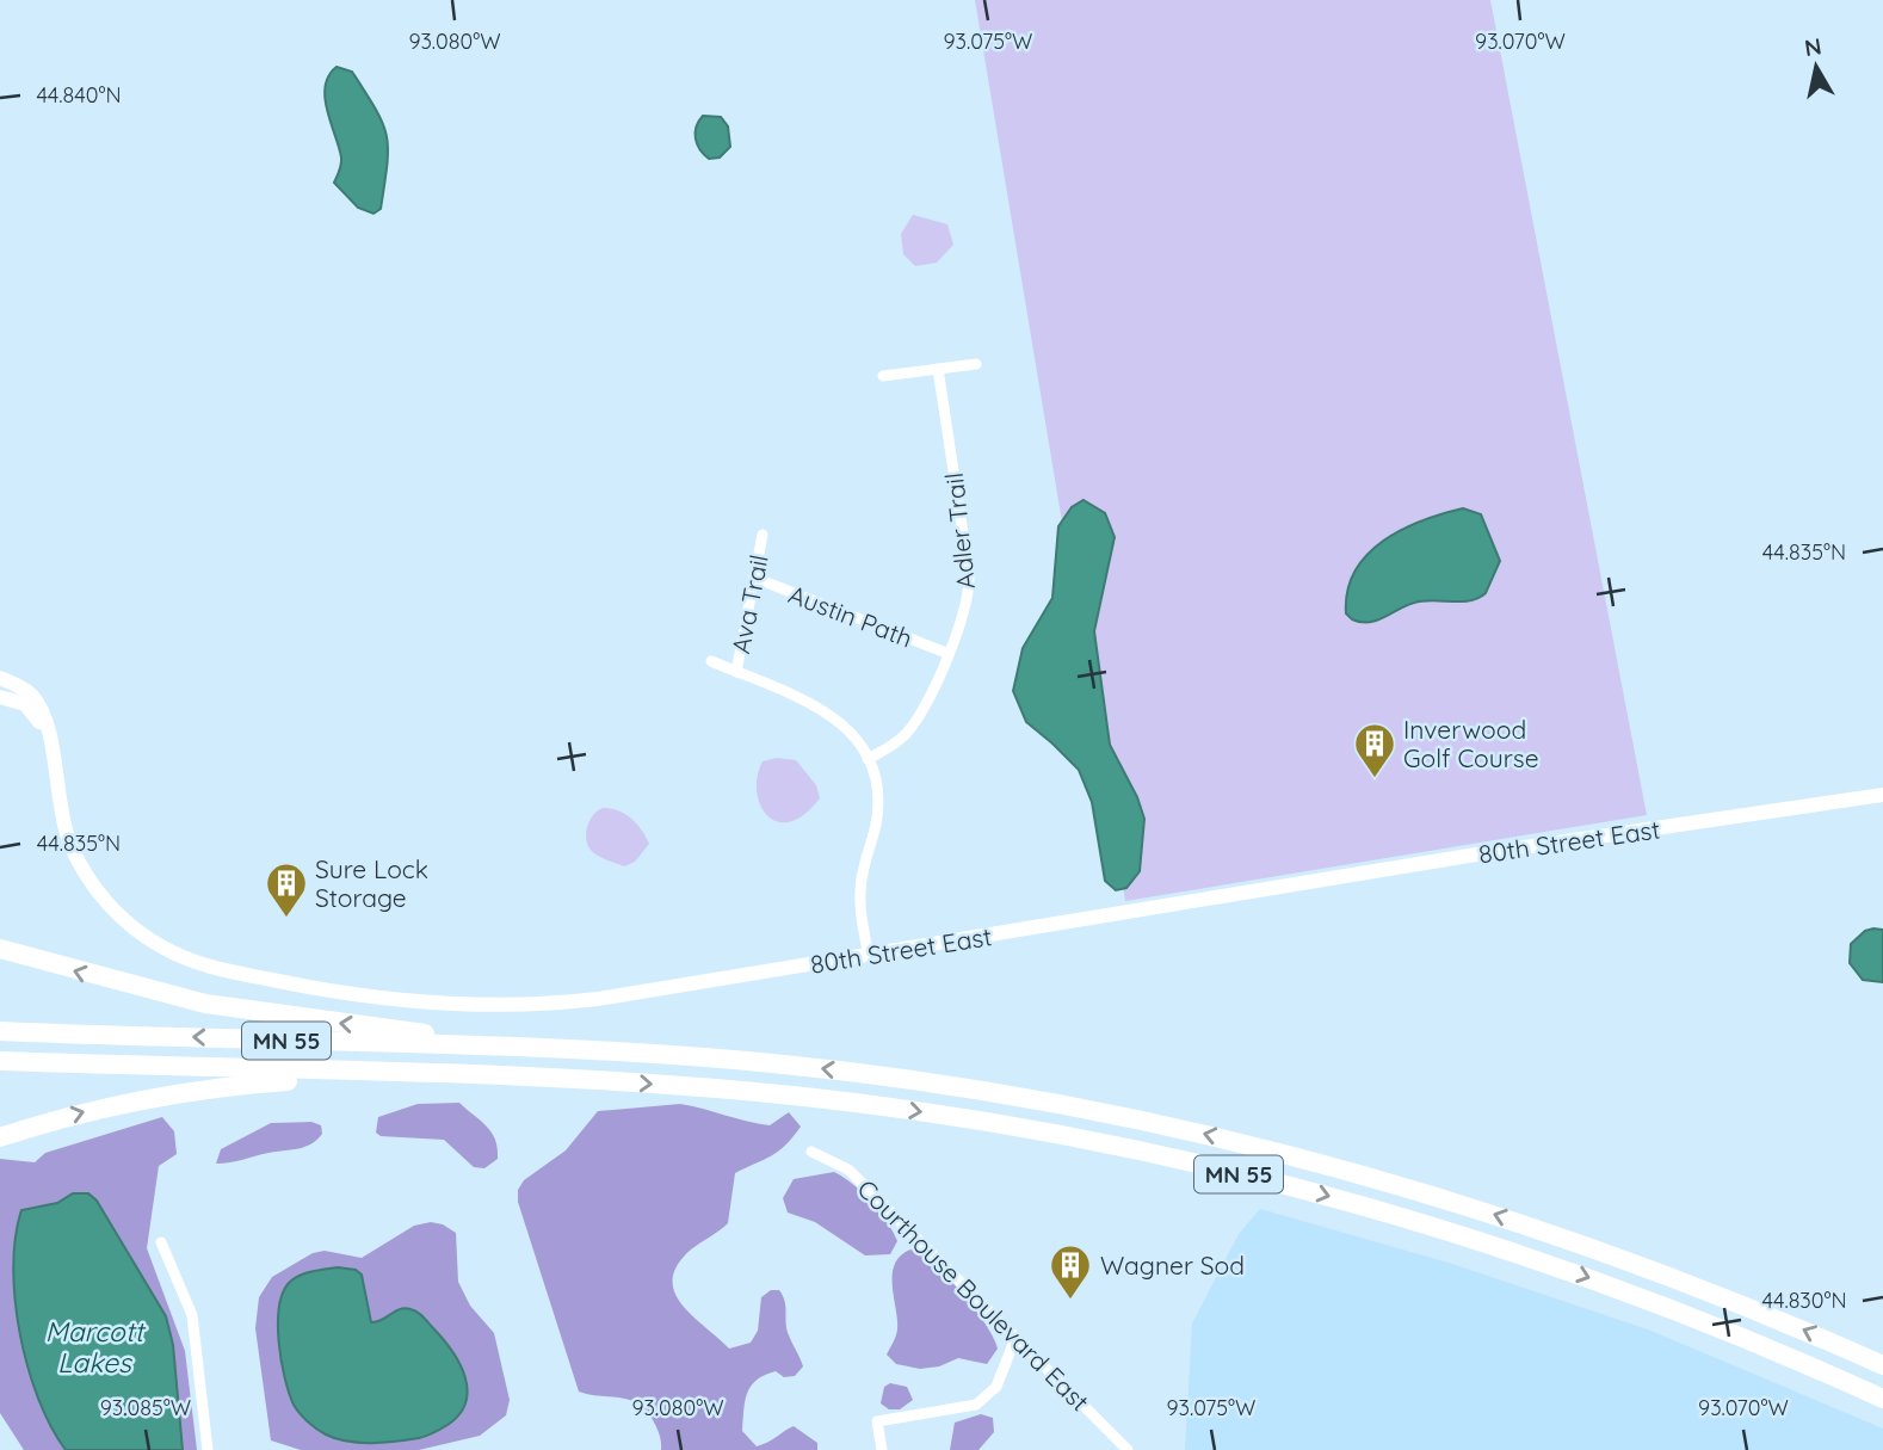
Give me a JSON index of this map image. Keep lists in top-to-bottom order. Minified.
{"streets":{"highway":["MN 55"],"street":["Adler Trail","Ava Trail","Austin Path","80th Street East","Courthouse Boulevard East"]},"crossings":[["Adler Trail","Austin Path"],["Ava Trail","Austin Path"]],"water":["Marcott Lakes"],"places":{"building":["Inverwood Golf Course","Sure Lock Storage","Wagner Sod"]},"north":"top","coordinates":["93.080°W","93.075°W","93.070°W","44.840°N","44.835°N","44.830°N","93.085°W"]}
